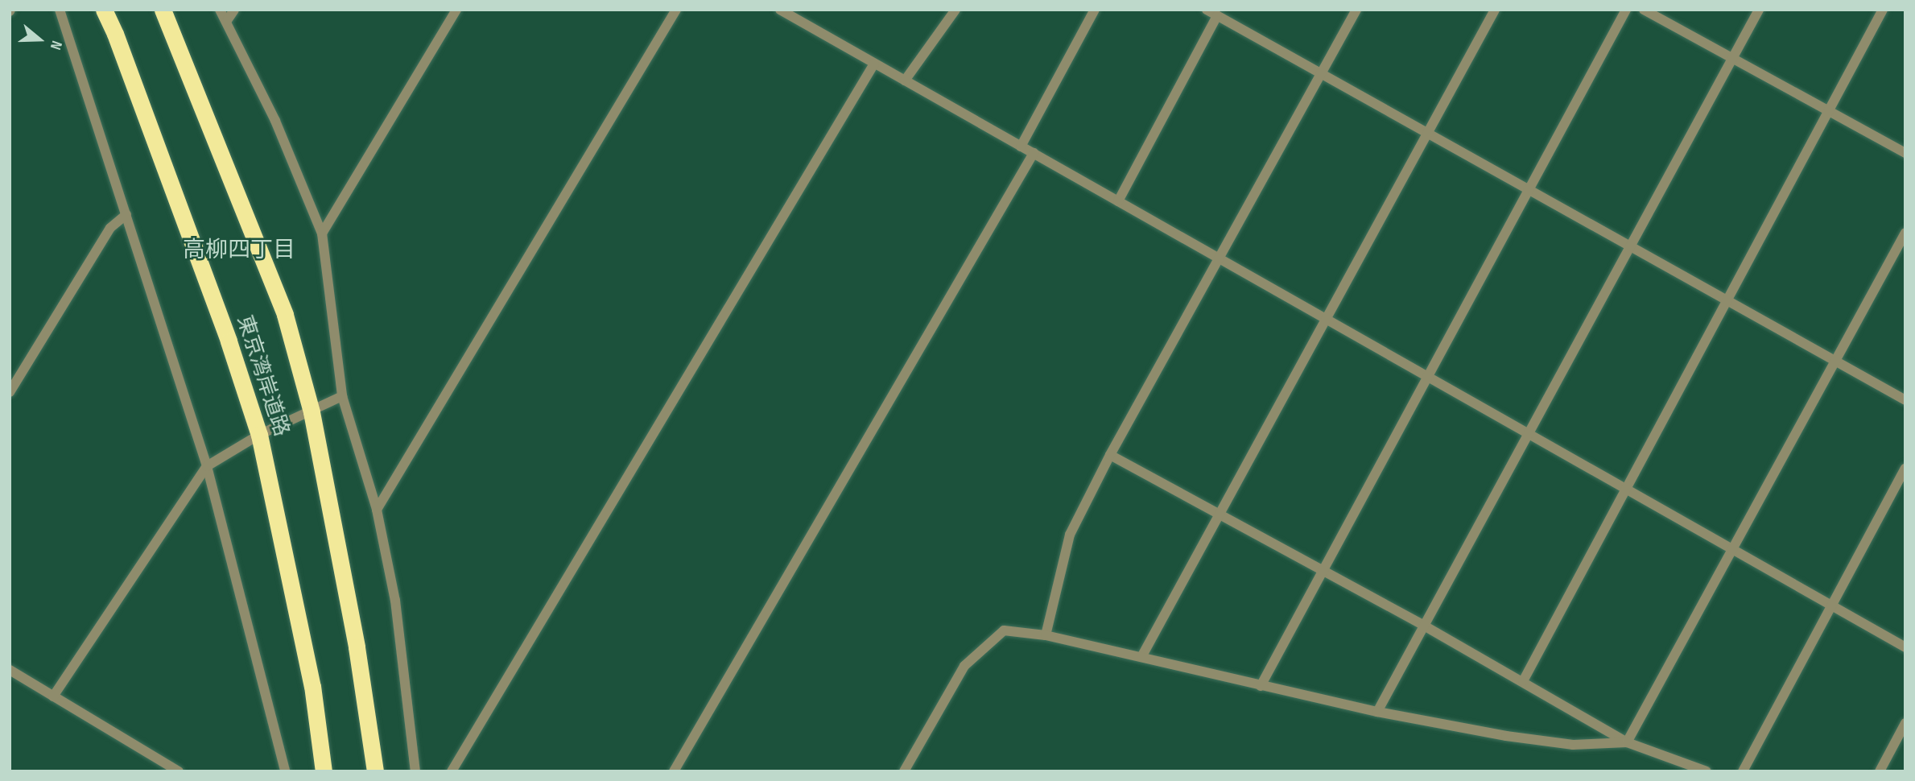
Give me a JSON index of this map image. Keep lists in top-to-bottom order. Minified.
{"streets":{"highway":["東京湾岸道路"]},"districts":["高柳四丁目"],"north":"right"}
